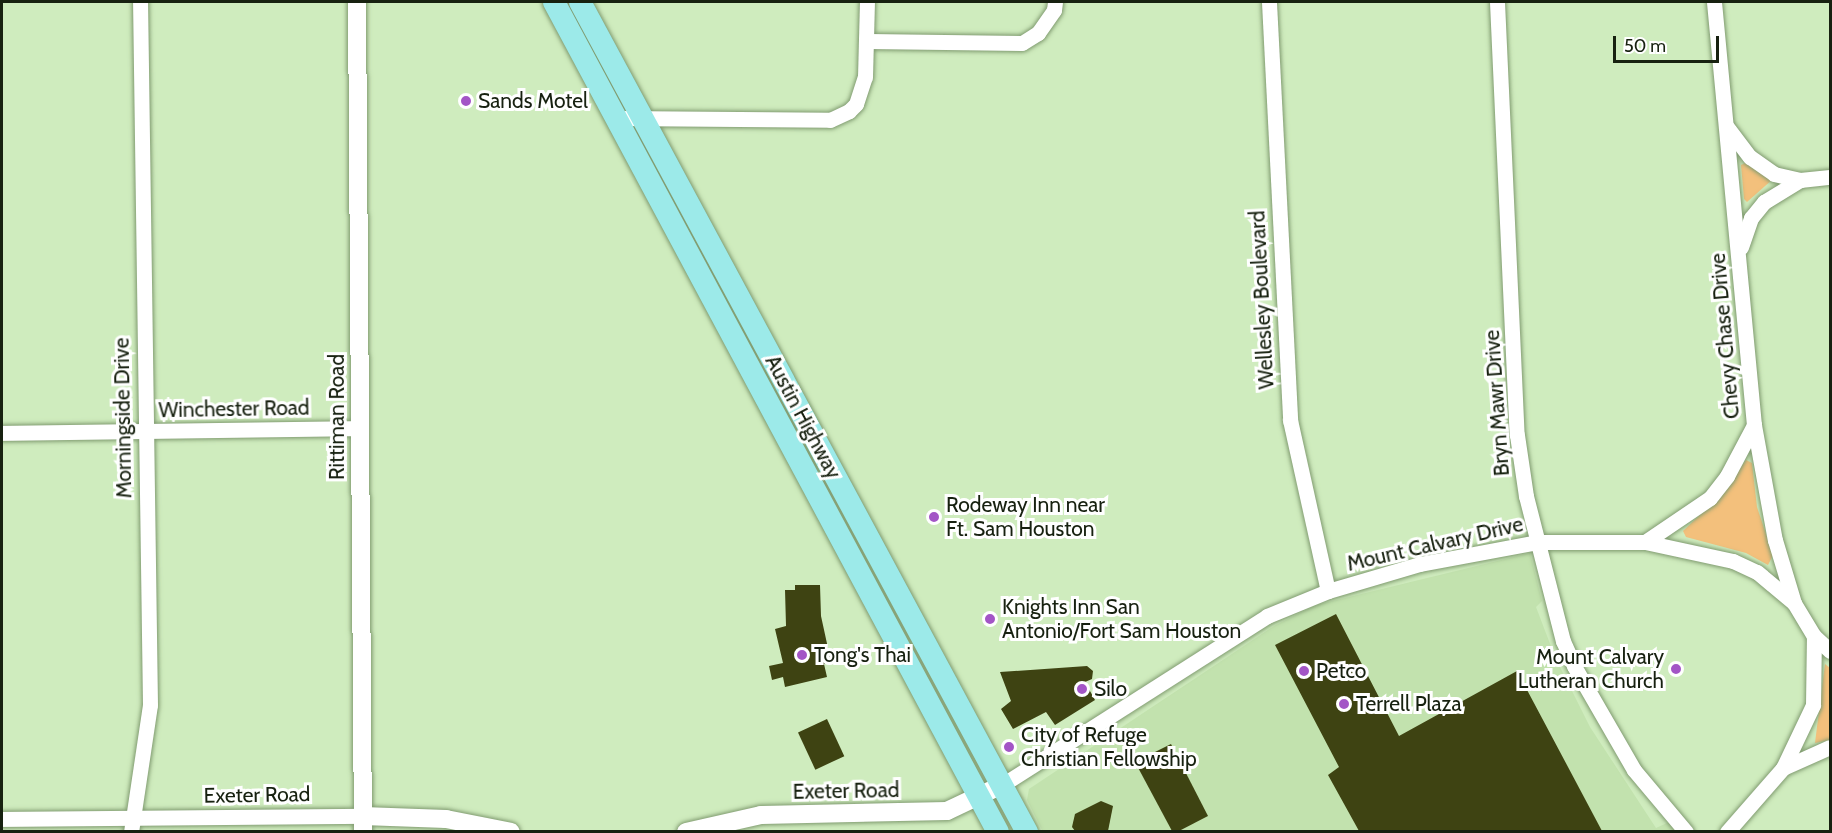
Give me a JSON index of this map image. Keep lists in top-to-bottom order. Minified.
{"streets":{"main road":["Austin Highway"],"street":["Wellesley Boulevard","Chevy Chase Drive","Bryn Mawr Drive","Winchester Road","Rittiman Road","Morningside Drive","Mount Calvary Drive","Exeter Road"]},"crossings":[["Wellesley Boulevard","Mount Calvary Drive"],["Chevy Chase Drive","Mount Calvary Drive"],["Bryn Mawr Drive","Mount Calvary Drive"],["Winchester Road","Rittiman Road"],["Winchester Road","Morningside Drive"],["Rittiman Road","Exeter Road"],["Austin Highway","Mount Calvary Drive"],["Austin Highway","Exeter Road"],["Morningside Drive","Exeter Road"],["Mount Calvary Drive","Exeter Road"]],"places":["Sands Motel","Rodeway Inn near Ft. Sam Houston","Knights Inn San Antonio/Fort Sam Houston","Tong's Thai","Mount Calvary Lutheran Church","Petco","Silo","Terrell Plaza","City of Refuge Christian Fellowship"],"scale_bar":"50 m"}
